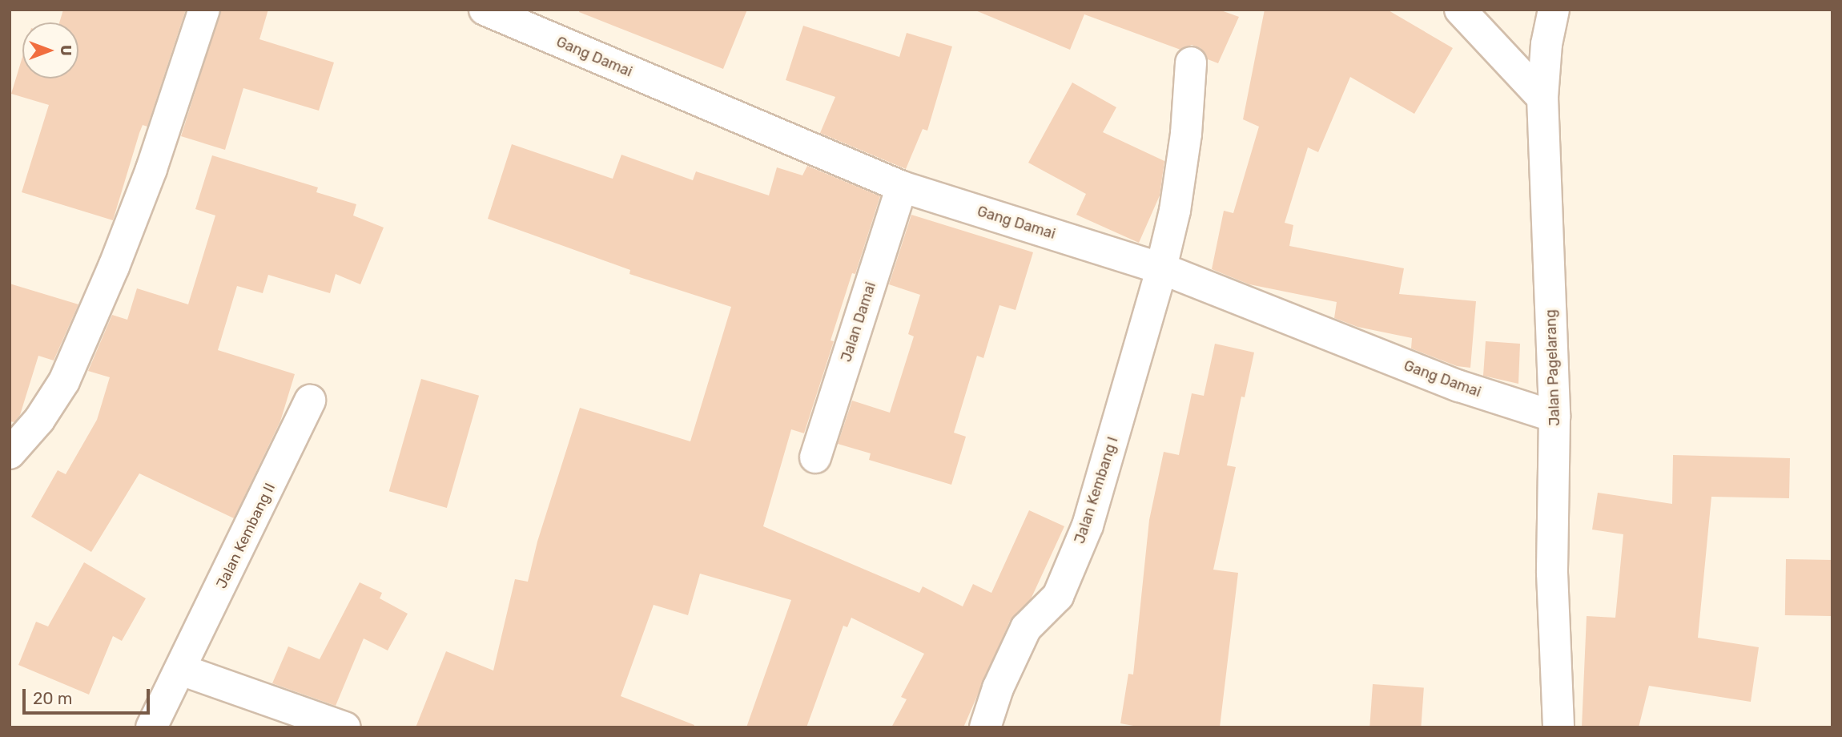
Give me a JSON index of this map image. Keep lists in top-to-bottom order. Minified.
{"streets":{"street":["Gang Damai","Jalan Damai","Jalan Pagelarang","Jalan Kembang I","Jalan Kembang II"]},"crossings":[["Gang Damai","Jalan Damai"],["Gang Damai","Jalan Pagelarang"],["Gang Damai","Jalan Kembang I"]],"scale_bar":"20 m","north":"right"}
